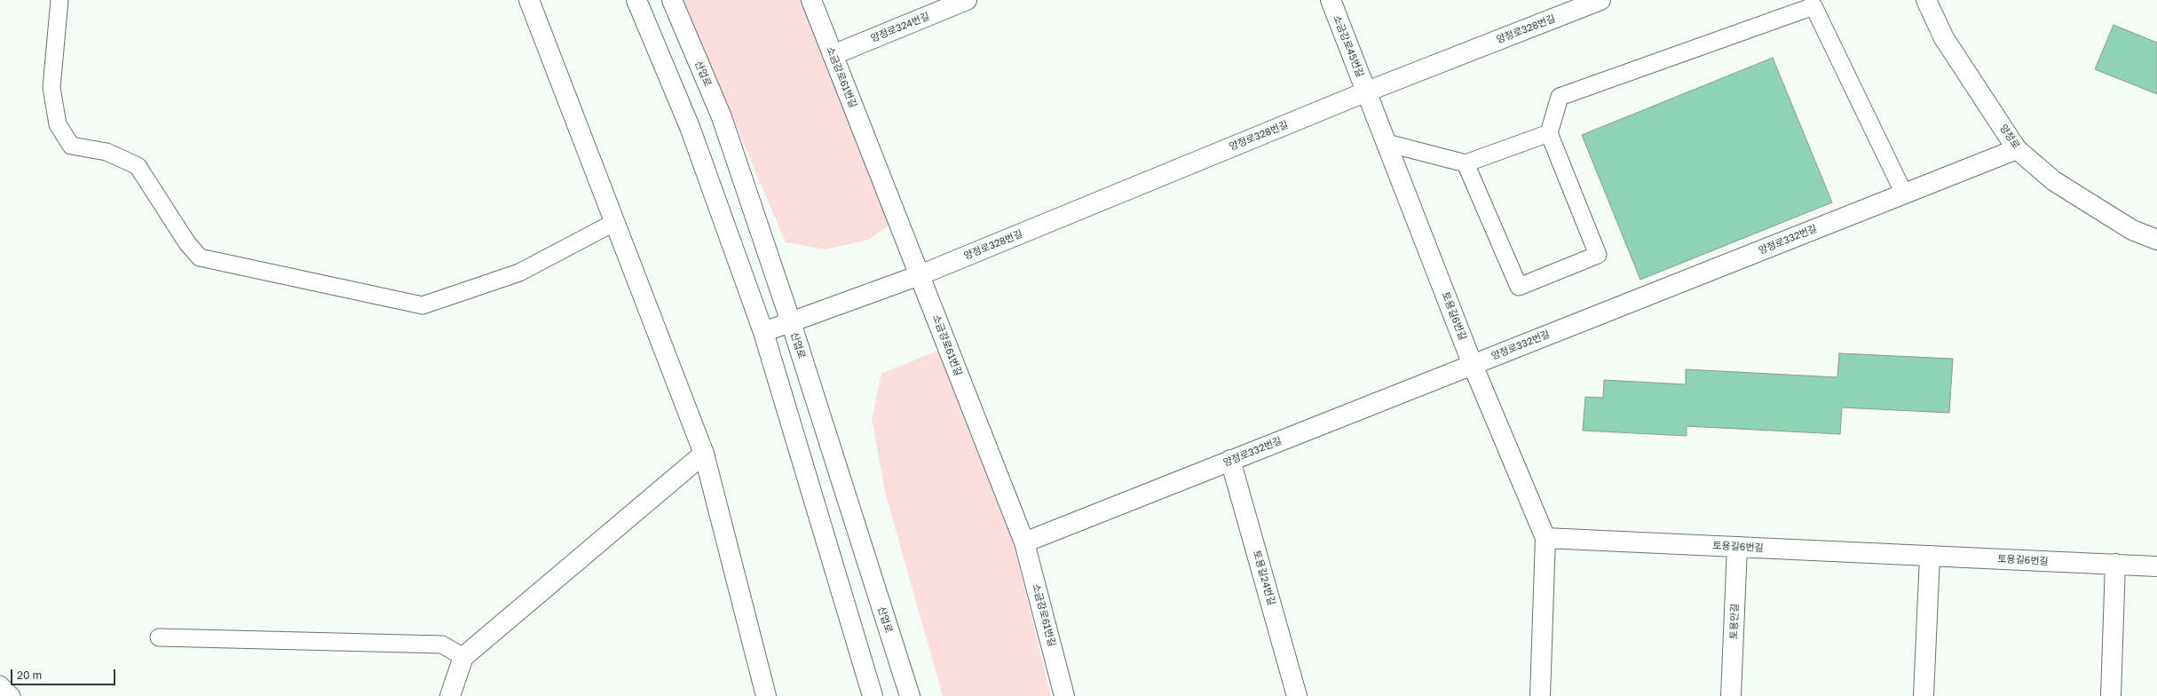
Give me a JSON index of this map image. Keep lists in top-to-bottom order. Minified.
{"streets":{"street":["양정로324번길","양정로328번길","소금강로45번길","산업로","소금강로61번길","양정로","양정로332번길","토용길6번길","토용길24번길","토용안길"]},"crossings":[["양정로324번길","소금강로61번길"],["양정로328번길","소금강로45번길"],["양정로328번길","산업로"],["양정로328번길","소금강로61번길"],["양정로328번길","토용길6번길"],["소금강로45번길","토용길6번길"],["소금강로61번길","양정로332번길"],["양정로","양정로332번길"],["양정로332번길","토용길6번길"],["양정로332번길","토용길24번길"],["토용길6번길","토용안길"]],"scale_bar":"20 m"}
